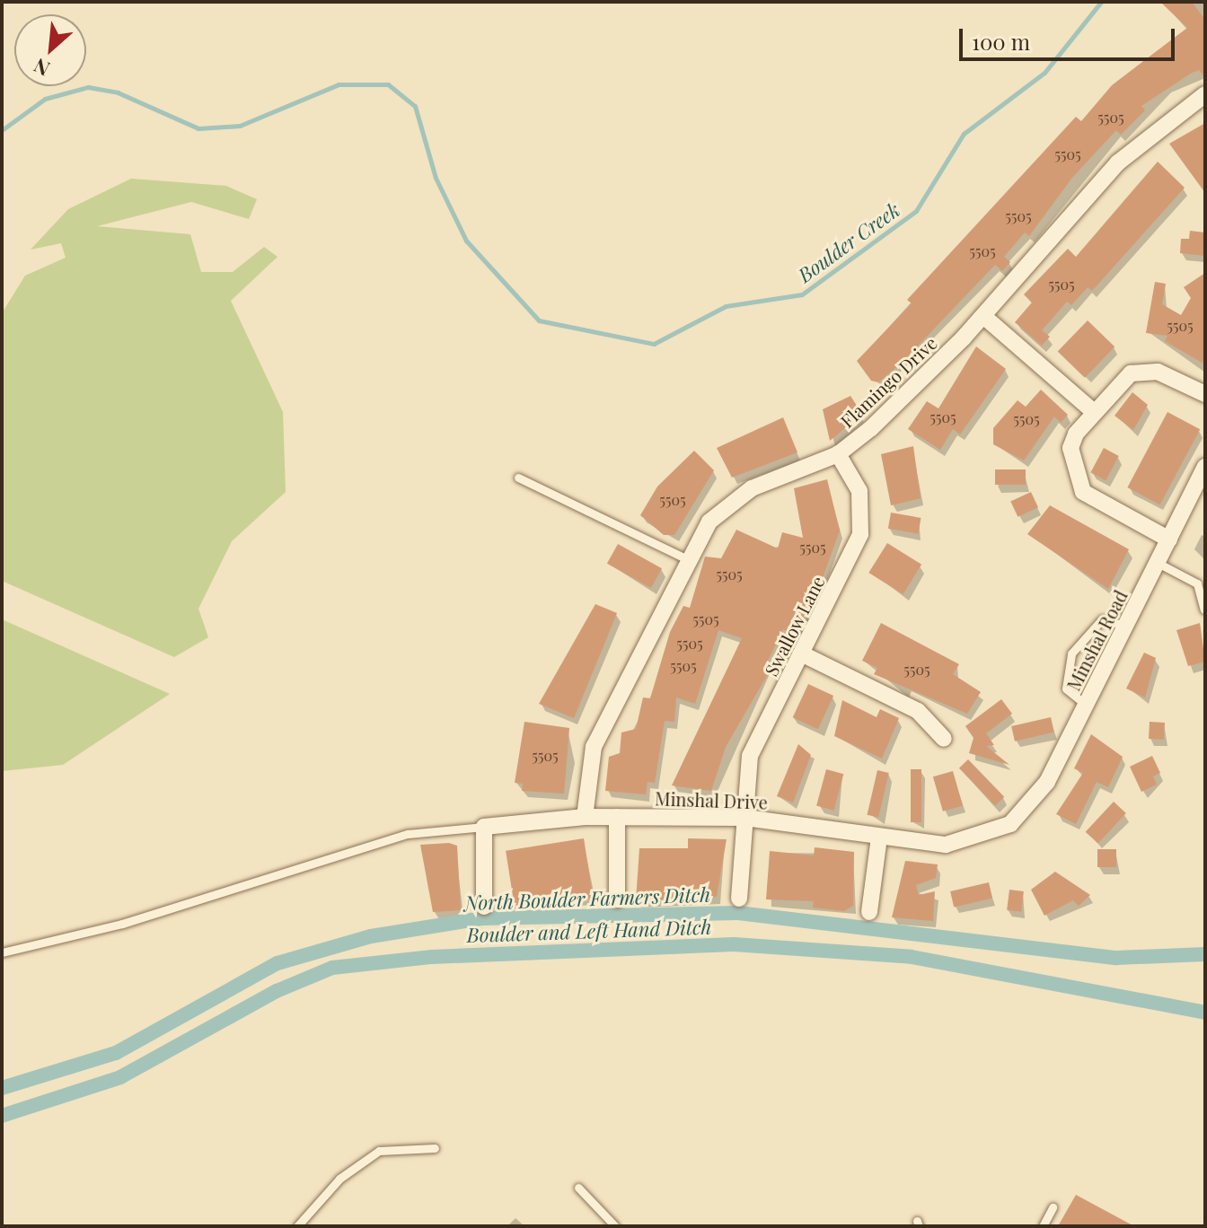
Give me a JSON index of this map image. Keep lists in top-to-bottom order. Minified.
{"streets":{"street":["Flamingo Drive","Swallow Lane","Minshal Road","Minshal Drive"]},"crossings":[["Flamingo Drive","Swallow Lane"],["Flamingo Drive","Minshal Drive"],["Swallow Lane","Minshal Drive"],["Minshal Road","Minshal Drive"]],"water":["Boulder Creek","North Boulder Farmers Ditch","Boulder and Left Hand Ditch"],"house_numbers":["5505","5505","5505","5505","5505","5505","5505","5505","5505","5505","5505","5505","5505","5505","5505","5505"],"scale_bar":"100 m","north":"bottom left"}
